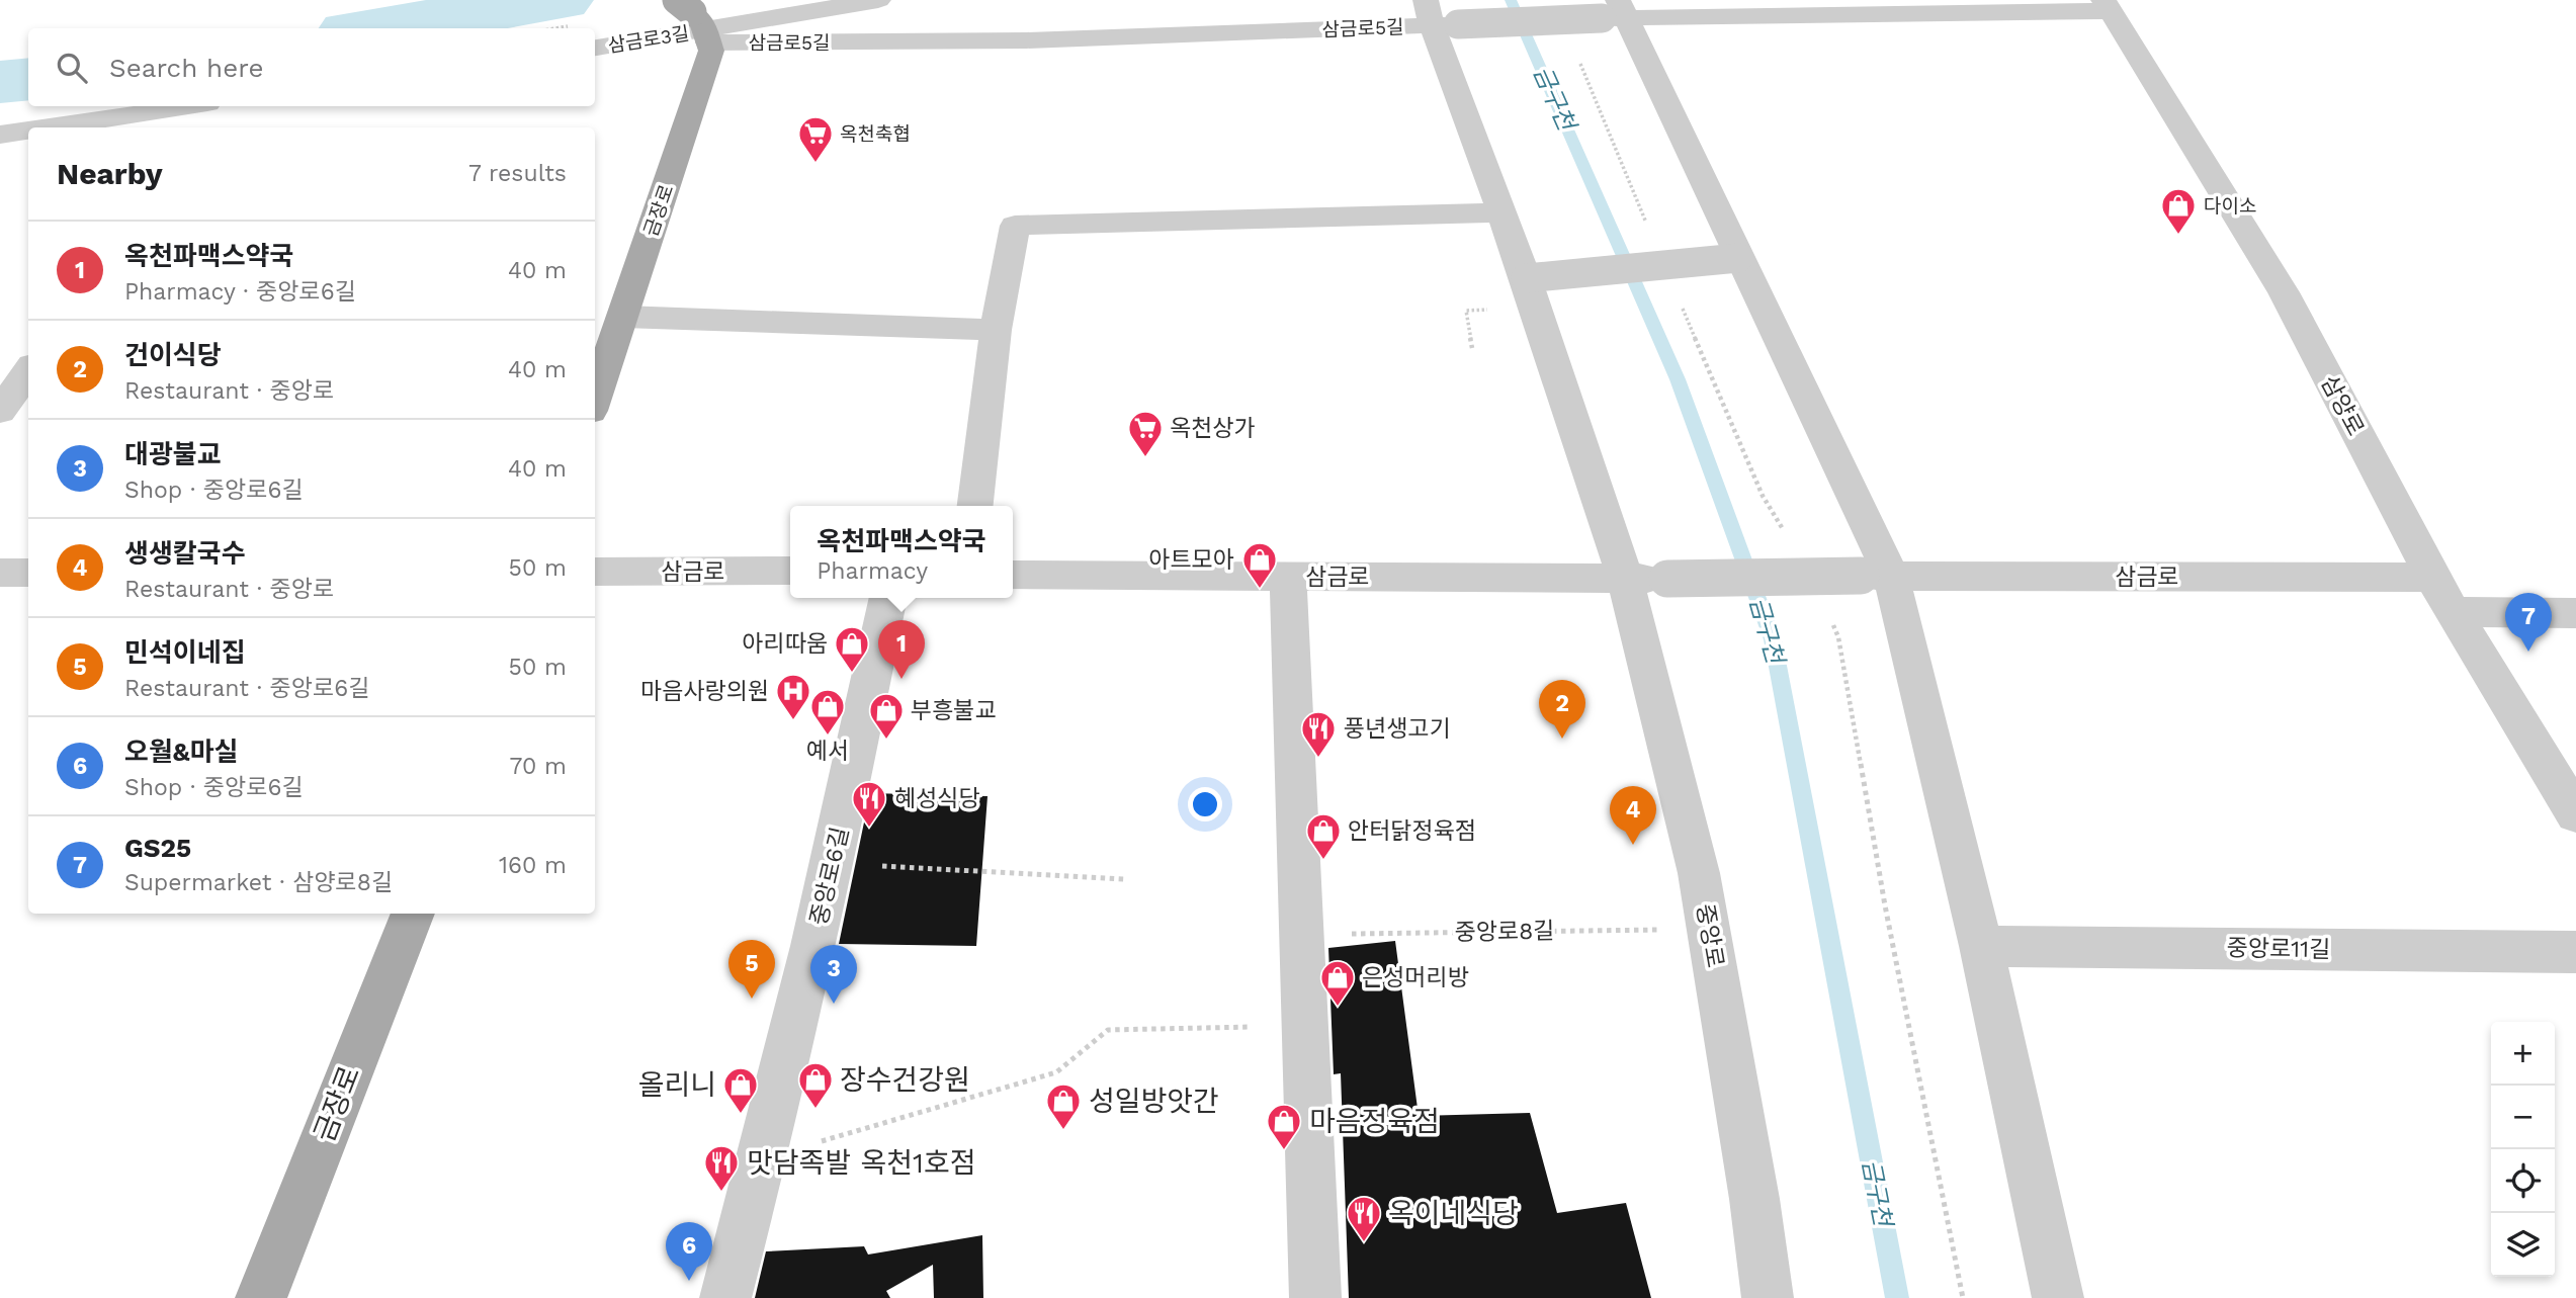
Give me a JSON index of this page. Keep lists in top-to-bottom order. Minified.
{"streets":{"main road":["금장로"],"street":["삼금로5길","삼금로3길","삼양로","삼금로","중앙로6길","중앙로","중앙로11길"],"path":["중앙로8길"]},"crossings":[["삼금로5길","삼금로3길"],["삼금로5길","금장로"],["삼금로5길","삼금로"],["삼금로5길","중앙로"],["삼금로3길","금장로"],["삼양로","삼금로"],["삼금로","중앙로"],["중앙로8길","중앙로"]],"water":["금구천"],"places":{"supermarket":["옥천축협","옥천상가"],"shop":["다이소","아트모아","아리따움","예서","부흥불교","안터닭정육점","은성머리방","장수건강원","올리니","성일방앗간","마음정육점"],"hospital":["마음사랑의원"],"restaurant":["풍년생고기","혜성식당","맛담족발 옥천1호점","옥이네식당"]},"page":{"search":"Search here","heading":["Nearby","7 results"],"list":[{"mark":"1","name":"옥천파맥스약국","note":"Pharmacy · 중앙로6길","value":"40 m"},{"mark":"2","name":"건이식당","note":"Restaurant · 중앙로","value":"40 m"},{"mark":"3","name":"대광불교","note":"Shop · 중앙로6길","value":"40 m"},{"mark":"4","name":"생생칼국수","note":"Restaurant · 중앙로","value":"50 m"},{"mark":"5","name":"민석이네집","note":"Restaurant · 중앙로6길","value":"50 m"},{"mark":"6","name":"오월&마실","note":"Shop · 중앙로6길","value":"70 m"},{"mark":"7","name":"GS25","note":"Supermarket · 삼양로8길","value":"160 m"}],"popup":["옥천파맥스약국","Pharmacy"],"pins":["7","1","2","4","5","3","6"],"map_buttons":["+","−"]}}
